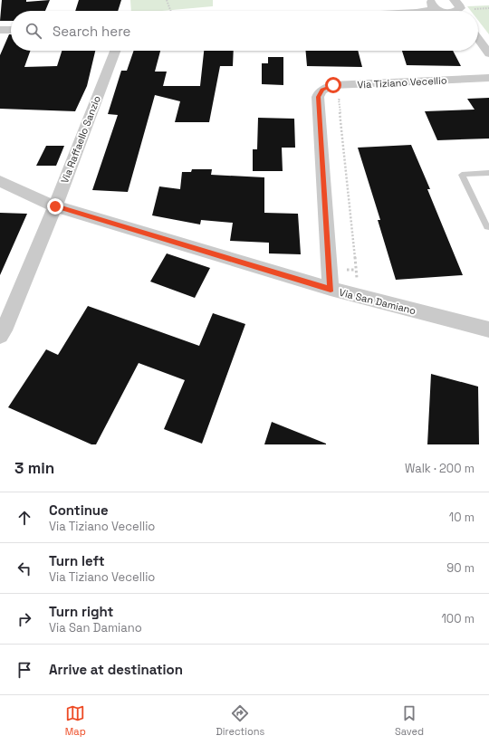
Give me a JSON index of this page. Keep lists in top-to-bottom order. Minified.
{"streets":{"street":["Via Tiziano Vecellio","Via Raffaello Sanzio","Via San Damiano"]},"crossings":[["Via Tiziano Vecellio","Via San Damiano"],["Via Raffaello Sanzio","Via San Damiano"]],"page":{"search":"Search here","heading":["3 min","Walk · 200 m"],"list":[["Continue","Via Tiziano Vecellio","10 m"],["Turn left","Via Tiziano Vecellio","90 m"],["Turn right","Via San Damiano","100 m"],"Arrive at destination"],"nav":["Map","Directions","Saved"]}}
